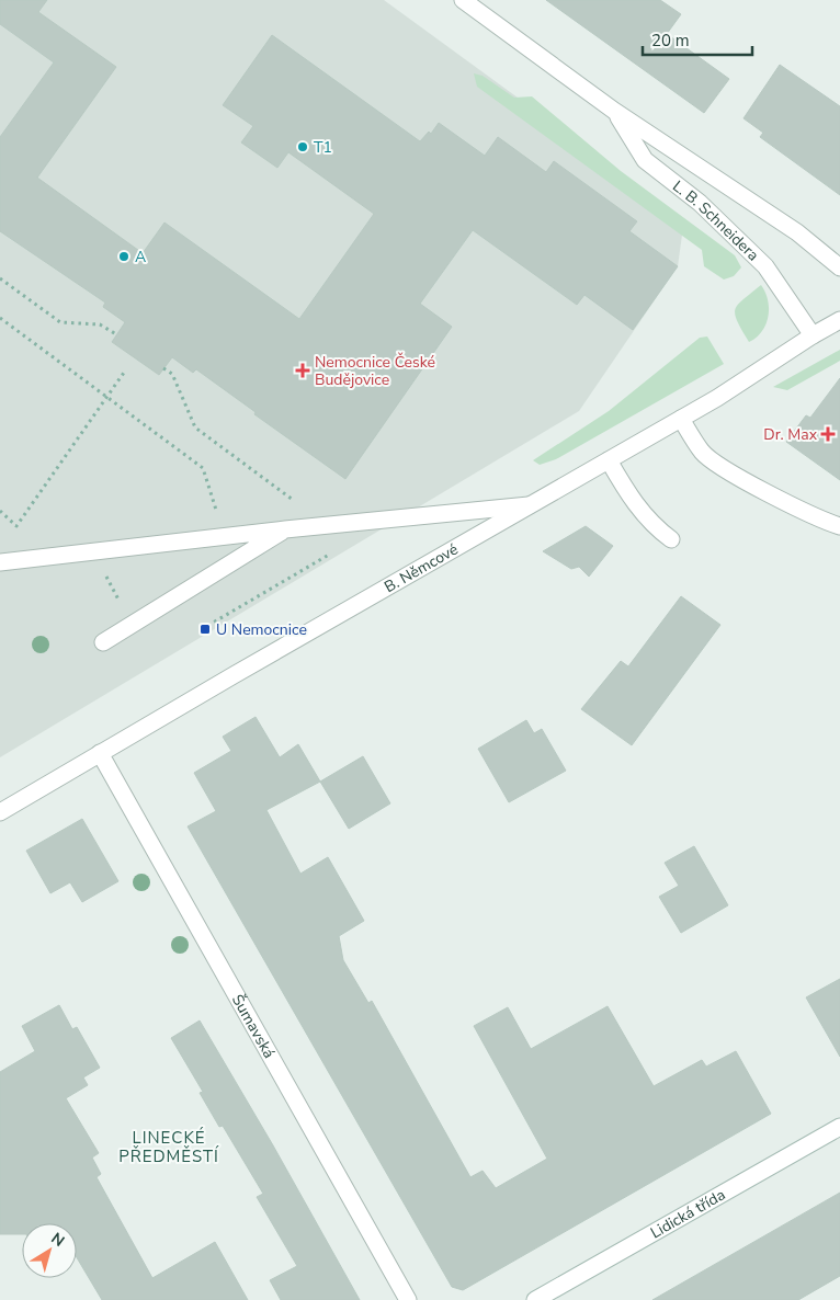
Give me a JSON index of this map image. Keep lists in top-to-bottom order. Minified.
{"streets":{"street":["L. B. Schneidera","B. Němcové","Šumavská","Lidická třída"]},"crossings":[["L. B. Schneidera","B. Němcové"],["B. Němcové","Šumavská"]],"districts":["LINECKÉ PŘEDMĚSTÍ"],"places":{"other":["T1","A"],"health":["Nemocnice České Budějovice","Dr. Max"],"transit":["U Nemocnice"]},"scale_bar":"20 m","north":"top right"}
